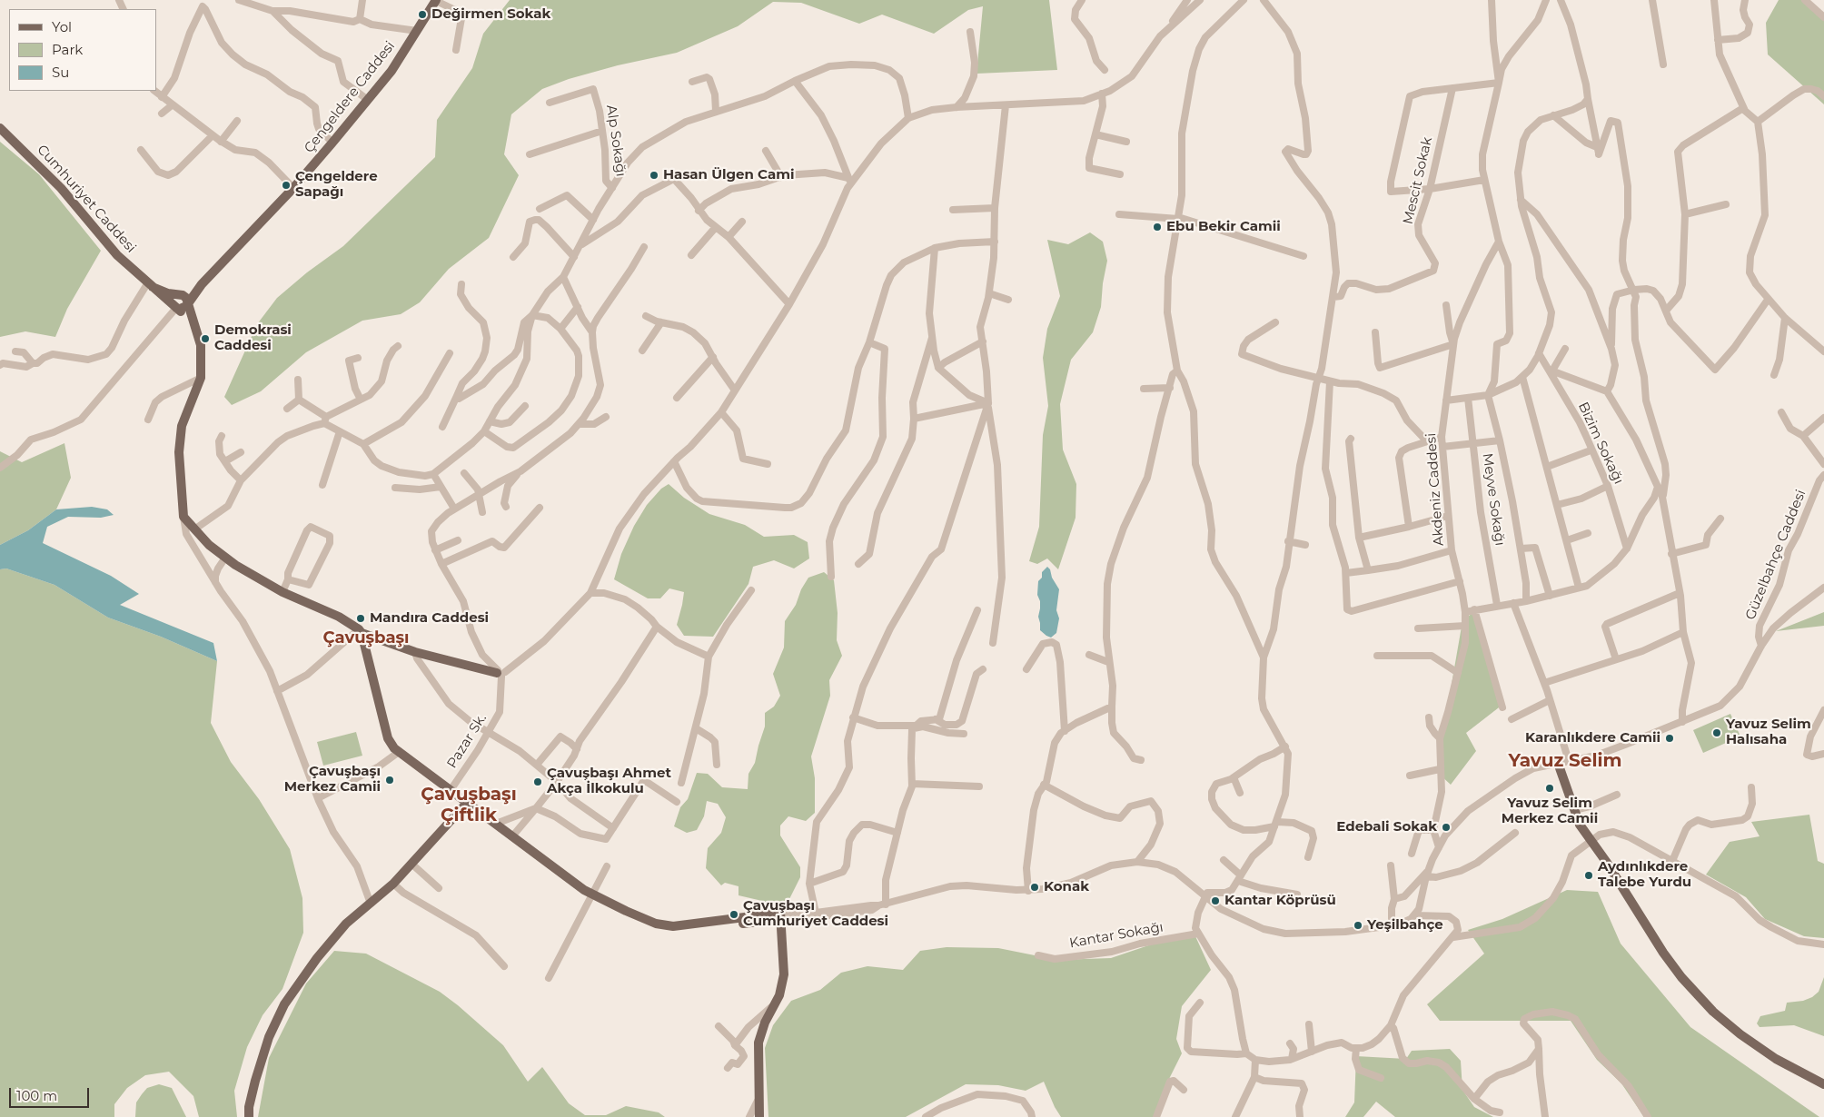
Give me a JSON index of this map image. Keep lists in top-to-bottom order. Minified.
{"streets":{"main road":["Çengeldere Caddesi","Cumhuriyet Caddesi"],"street":["Alp Sokağı","Mescit Sokak","Bizim Sokağı","Akdeniz Caddesi","Meyve Sokağı","Güzelbahçe Caddesi","Pazar Sk.","Kantar Sokağı"]},"districts":["Çavuşbaşı","Yavuz Selim","Çavuşbaşı Çiftlik"],"places":["Değirmen Sokak","Hasan Ülgen Cami","Çengeldere Sapağı","Ebu Bekir Camii","Demokrasi Caddesi","Mandıra Caddesi","Yavuz Selim Halısaha","Karanlıkdere Camii","Çavuşbaşı Merkez Camii","Çavuşbaşı Ahmet Akça İlkokulu","Yavuz Selim Merkez Camii","Edebali Sokak","Aydınlıkdere Talebe Yurdu","Konak","Kantar Köprüsü","Çavuşbaşı Cumhuriyet Caddesi","Yeşilbahçe"],"legend":["Yol","Park","Su"],"scale_bar":"100 m"}
